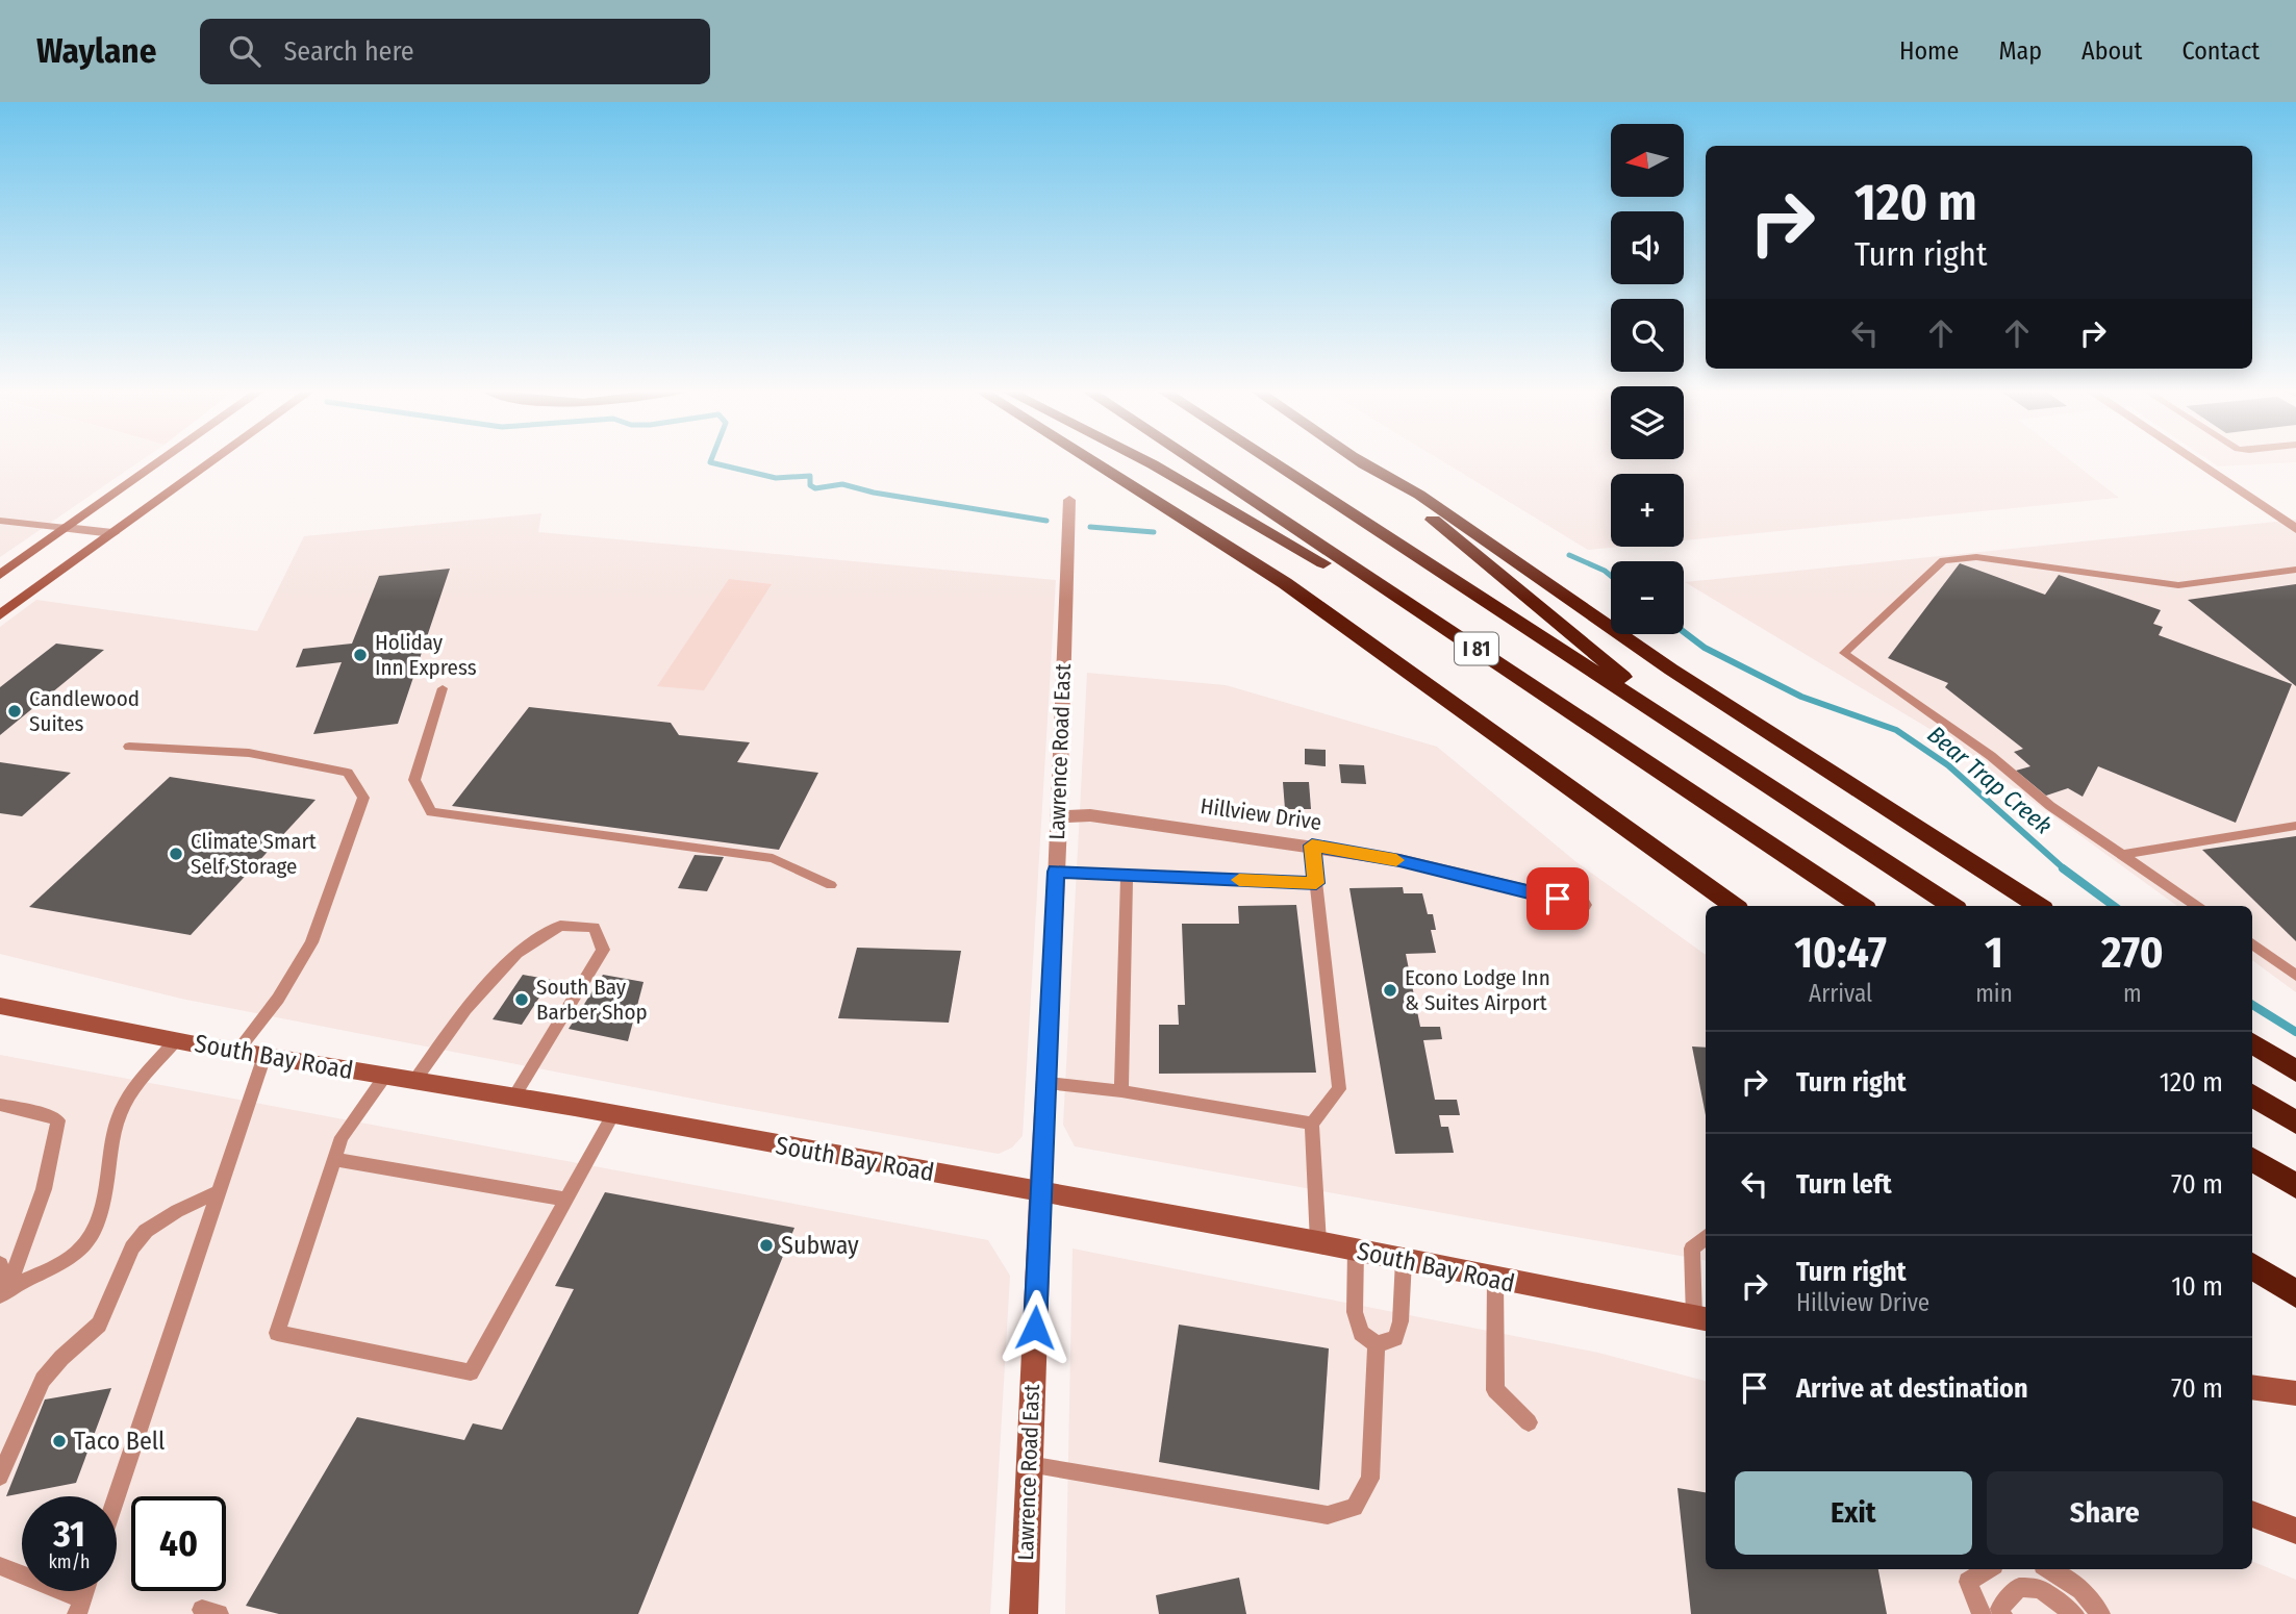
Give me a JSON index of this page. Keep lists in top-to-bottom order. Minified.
{"streets":{"highway":["I 81"],"main road":["Lawrence Road East","South Bay Road"],"street":["Hillview Drive"]},"crossings":[["Lawrence Road East","Hillview Drive"],["Lawrence Road East","South Bay Road"]],"water":["Bear Trap Creek"],"places":["Holiday Inn Express","Candlewood Suites","Climate Smart Self Storage","Econo Lodge Inn & Suites Airport","South Bay Barber Shop","Subway","Taco Bell"],"north":"left","page":{"header":"Waylane","search":"Search here","nav":["Home","Map","About","Contact"],"map_buttons":["+","−"],"turn":["120 m","Turn right"],"eta":["10:47","Arrival","1","min","270","m"],"list":[{"name":"Turn right","value":"120 m"},{"name":"Turn left","value":"70 m"},{"name":"Turn right","note":"Hillview Drive","value":"10 m"},{"name":"Arrive at destination","value":"70 m"}],"buttons":["Exit","Share"],"speed":"31 km/h","limit":"40"}}
